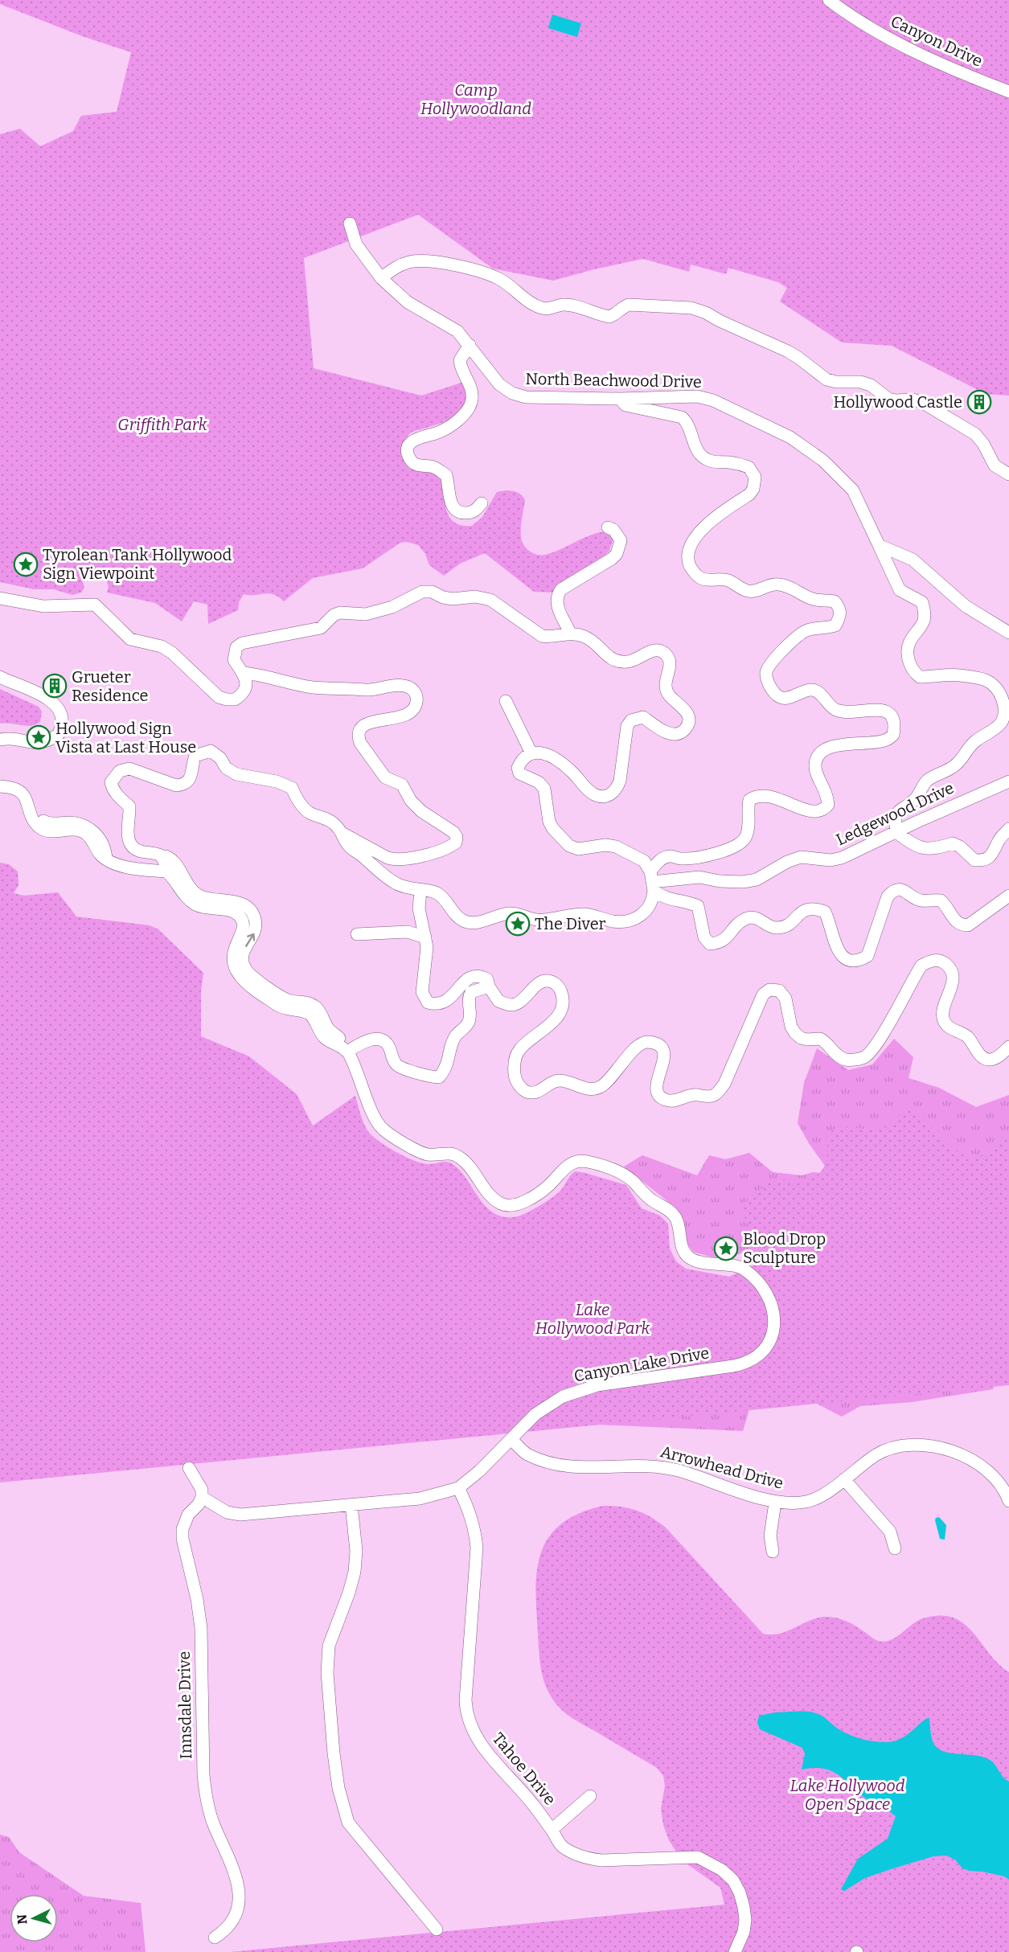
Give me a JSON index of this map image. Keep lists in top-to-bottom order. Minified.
{"streets":{"street":["Canyon Drive","North Beachwood Drive","Ledgewood Drive","Canyon Lake Drive","Arrowhead Drive","Innsdale Drive","Tahoe Drive"]},"crossings":[["North Beachwood Drive","Ledgewood Drive"],["Canyon Lake Drive","Arrowhead Drive"],["Canyon Lake Drive","Innsdale Drive"],["Canyon Lake Drive","Tahoe Drive"]],"parks":["Camp Hollywoodland","Griffith Park","Lake Hollywood Park","Lake Hollywood Open Space"],"places":{"building":["Hollywood Castle","Grueter Residence"],"place":["Tyrolean Tank Hollywood Sign Viewpoint","Hollywood Sign Vista at Last House","The Diver","Blood Drop Sculpture"]},"north":"left"}
